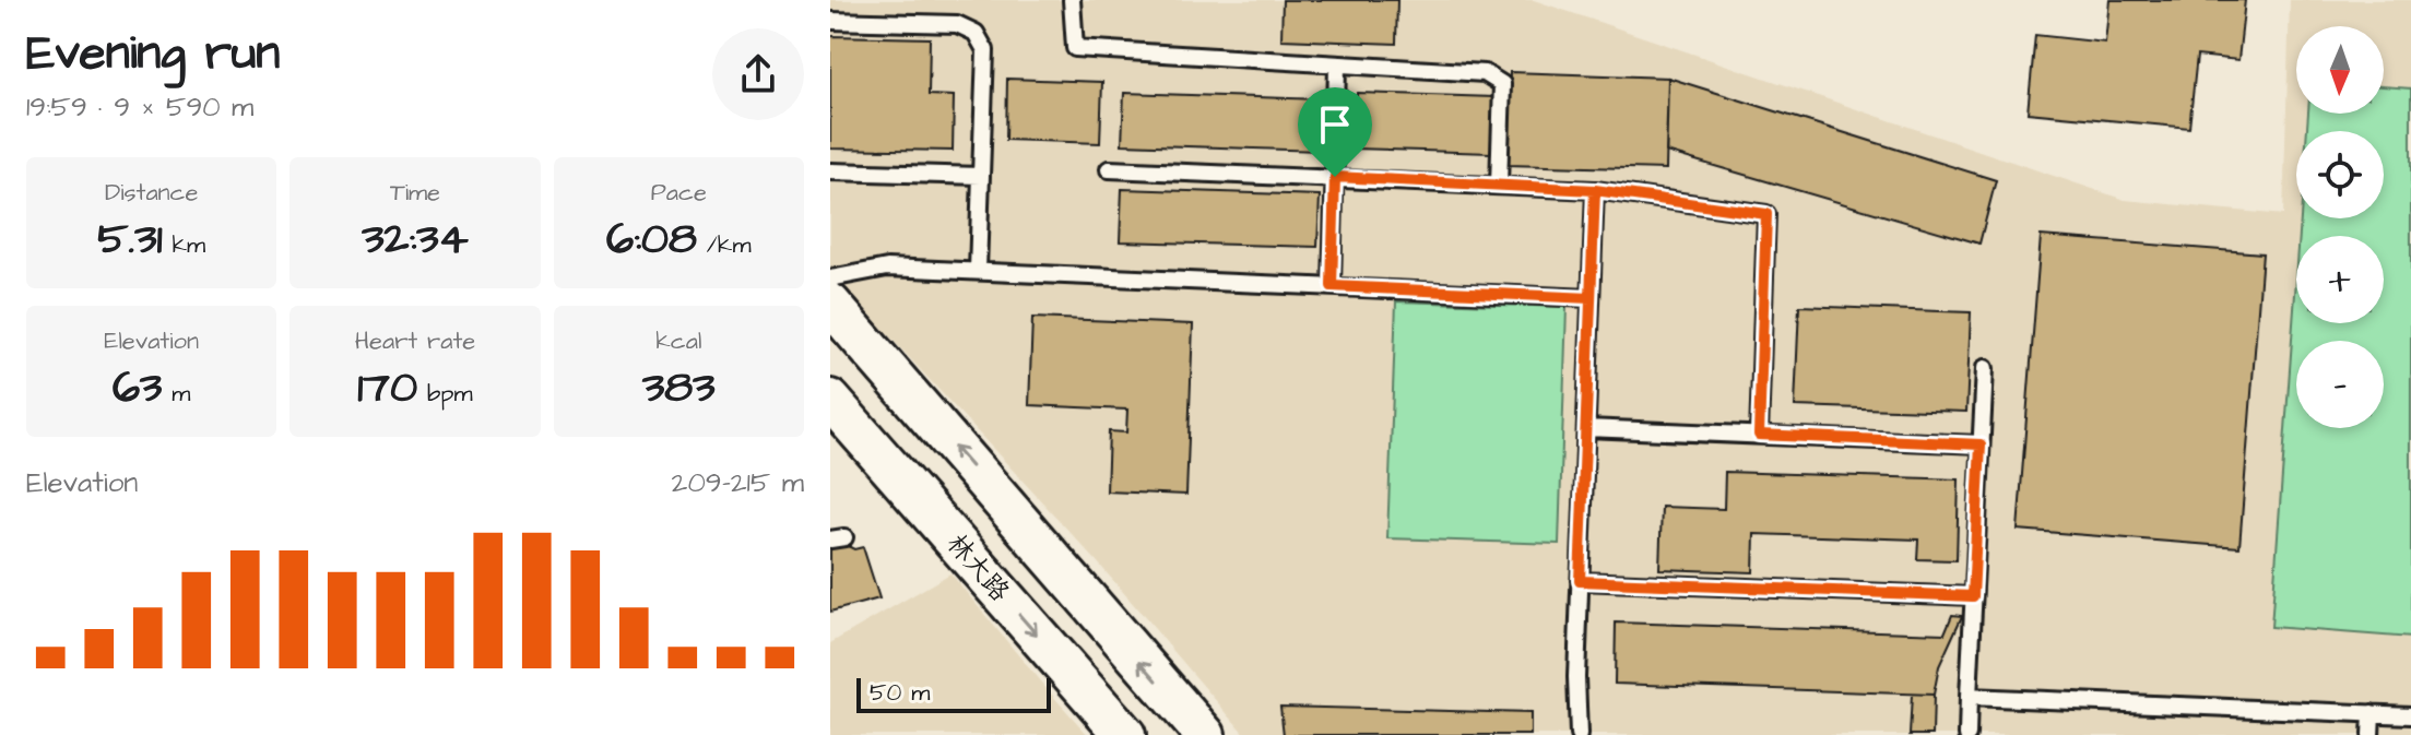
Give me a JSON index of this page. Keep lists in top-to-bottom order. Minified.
{"streets":{"main road":["林大路"]},"scale_bar":"50 m","north":"bottom","page":{"heading":["Evening run","19:59 · 9 × 590 m"],"map_buttons":["+","−"],"stats":[["Distance","5.31 km"],["Time","32:34"],["Pace","6:08 /km"],["Elevation","63 m"],["Heart rate","170 bpm"],["kcal","383"]],"chart":["Elevation","209–215 m"],"scale":"50 m"}}
